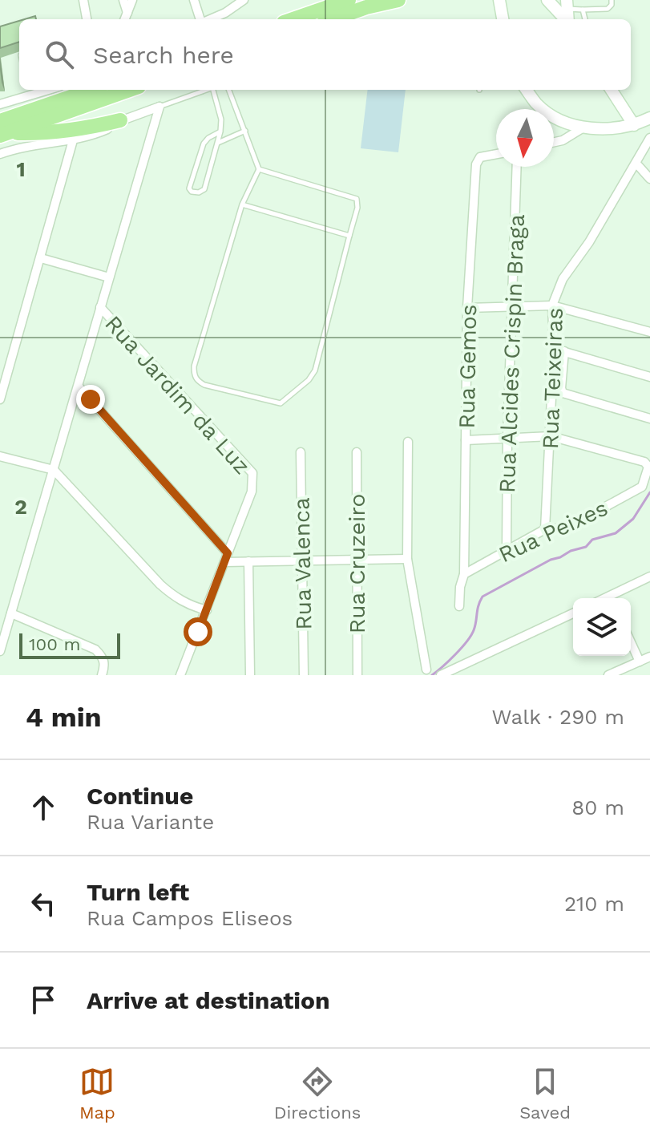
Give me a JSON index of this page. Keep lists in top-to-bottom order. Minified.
{"streets":{"street":["Rua Alcides Crispin Braga","Rua Gemos","Rua Teixeiras","Rua Jardim da Luz","Rua Peixes","Rua Valenca","Rua Cruzeiro"]},"crossings":[["Rua Alcides Crispin Braga","Rua Peixes"],["Rua Gemos","Rua Peixes"],["Rua Teixeiras","Rua Peixes"]],"scale_bar":"100 m","north":"bottom","page":{"search":"Search here","scale":"100 m","heading":["4 min","Walk · 290 m"],"list":[["Continue","Rua Variante","80 m"],["Turn left","Rua Campos Eliseos","210 m"],"Arrive at destination"],"nav":["Map","Directions","Saved"]},"grid":{"rows":["1","2"]}}
